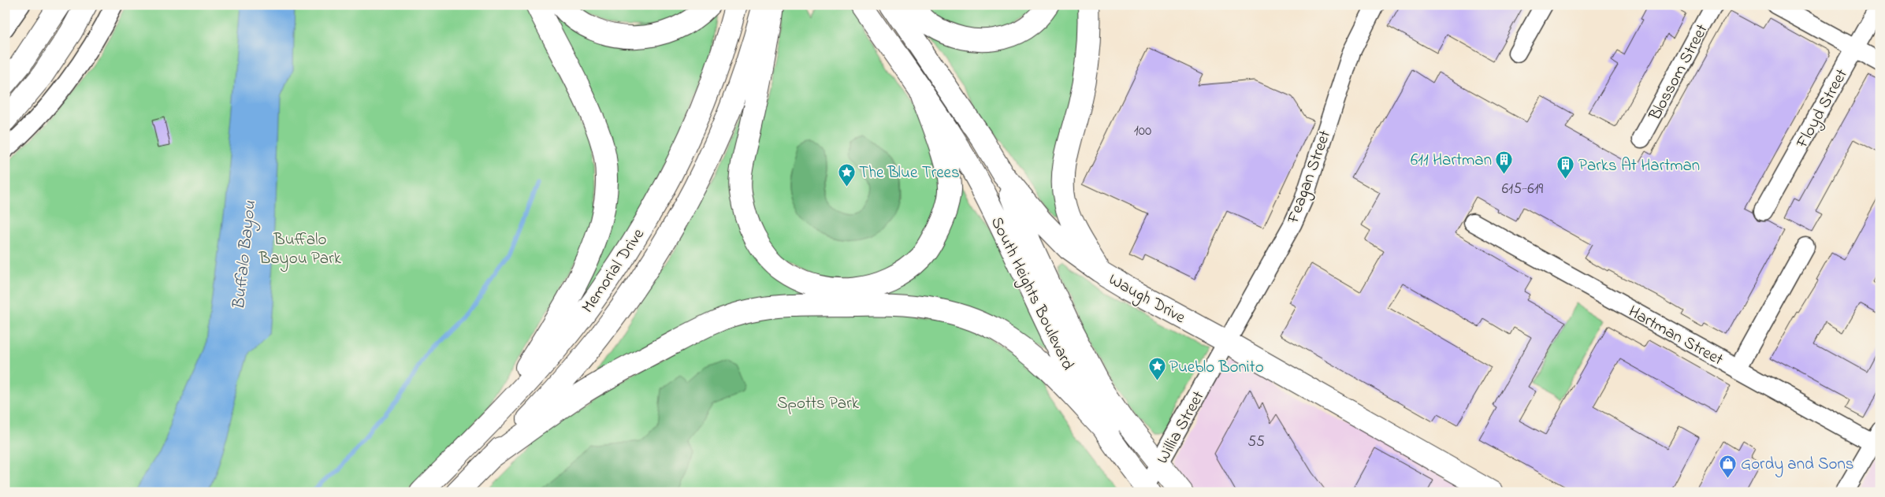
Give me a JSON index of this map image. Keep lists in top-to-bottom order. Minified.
{"streets":{"main road":["Memorial Drive","South Heights Boulevard","Waugh Drive"],"street":["Blossom Street","Floyd Street","Feagan Street","Hartman Street","Willia Street"]},"crossings":[["Feagan Street","Waugh Drive"],["Feagan Street","Willia Street"],["South Heights Boulevard","Waugh Drive"],["South Heights Boulevard","Willia Street"],["Waugh Drive","Willia Street"]],"water":["Buffalo Bayou"],"parks":["Buffalo Bayou Park","Spotts Park"],"places":{"building":["611 Hartman","Parks At Hartman"],"place":["The Blue Trees","Pueblo Bonito"],"shop":["Gordy and Sons"]},"house_numbers":["100","615-619","55"]}
